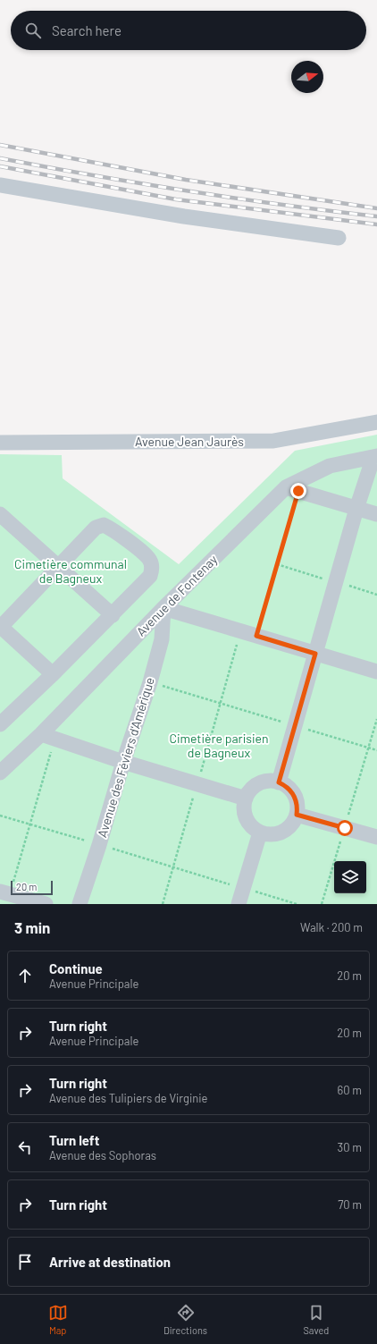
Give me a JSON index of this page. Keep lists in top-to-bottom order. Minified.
{"streets":{"street":["Avenue Jean Jaurès","Avenue de Fontenay","Avenue des Féviers d'Amérique"]},"crossings":[["Avenue de Fontenay","Avenue des Féviers d'Amérique"]],"parks":["Cimetière communal de Bagneux","Cimetière parisien de Bagneux"],"scale_bar":"20 m","north":"right","page":{"search":"Search here","scale":"20 m","heading":["3 min","Walk · 200 m"],"list":[["Continue","Avenue Principale","20 m"],["Turn right","Avenue Principale","20 m"],["Turn right","Avenue des Tulipiers de Virginie","60 m"],["Turn left","Avenue des Sophoras","30 m"],["Turn right","70 m"],"Arrive at destination"],"nav":["Map","Directions","Saved"]}}
